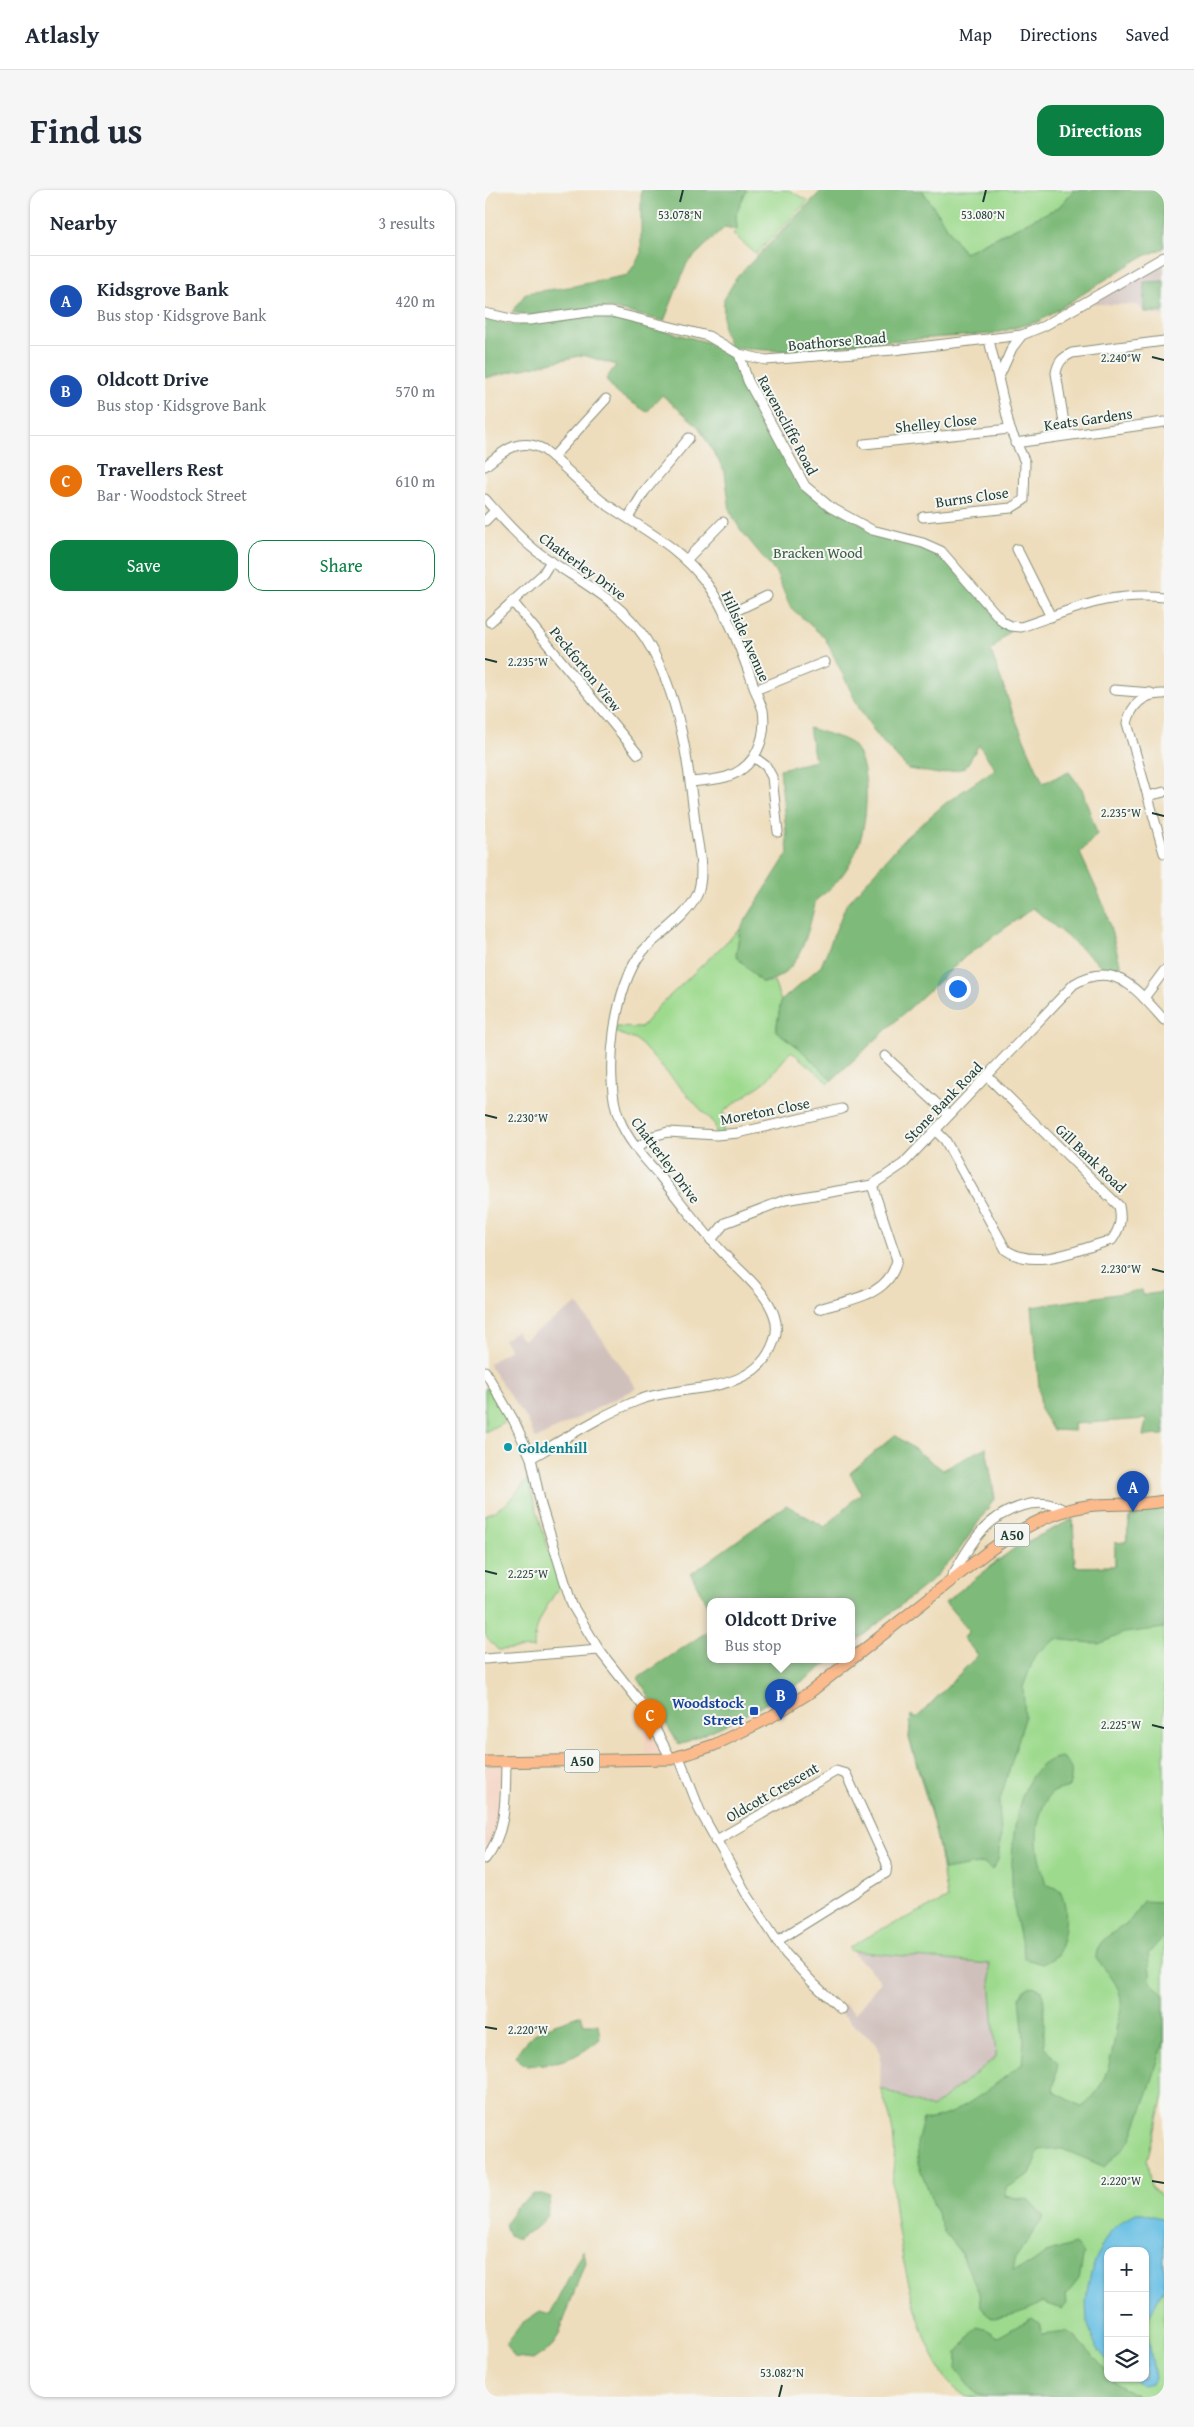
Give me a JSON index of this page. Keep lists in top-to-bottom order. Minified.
{"streets":{"main road":["A50"],"street":["Boathorse Road","Keats Gardens","Shelley Close","Ravenscliffe Road","Burns Close","Chatterley Drive","Hillside Avenue","Peckforton View","Stone Bank Road","Moreton Close","Gill Bank Road","Oldcott Crescent"]},"crossings":[["Boathorse Road","Ravenscliffe Road"],["Keats Gardens","Burns Close"],["Chatterley Drive","Hillside Avenue"],["Chatterley Drive","Stone Bank Road"],["Chatterley Drive","Moreton Close"],["Stone Bank Road","Gill Bank Road"]],"parks":["Bracken Wood"],"places":{"other":["Goldenhill"],"transit":["Woodstock Street"]},"page":{"header":"Atlasly","nav":["Map","Directions","Saved"],"title":"Find us","buttons":["Directions",["Save","Share"]],"heading":["Nearby","3 results"],"list":[{"mark":"A","name":"Kidsgrove Bank","note":"Bus stop · Kidsgrove Bank","value":"420 m"},{"mark":"B","name":"Oldcott Drive","note":"Bus stop · Kidsgrove Bank","value":"570 m"},{"mark":"C","name":"Travellers Rest","note":"Bar · Woodstock Street","value":"610 m"}],"pins":["A","B","C"],"popup":["Oldcott Drive","Bus stop"],"map_buttons":["+","−"]},"coordinates":["53.078°N","53.080°N","2.240°W","2.235°W","2.230°W","2.225°W","2.220°W","53.082°N"]}
